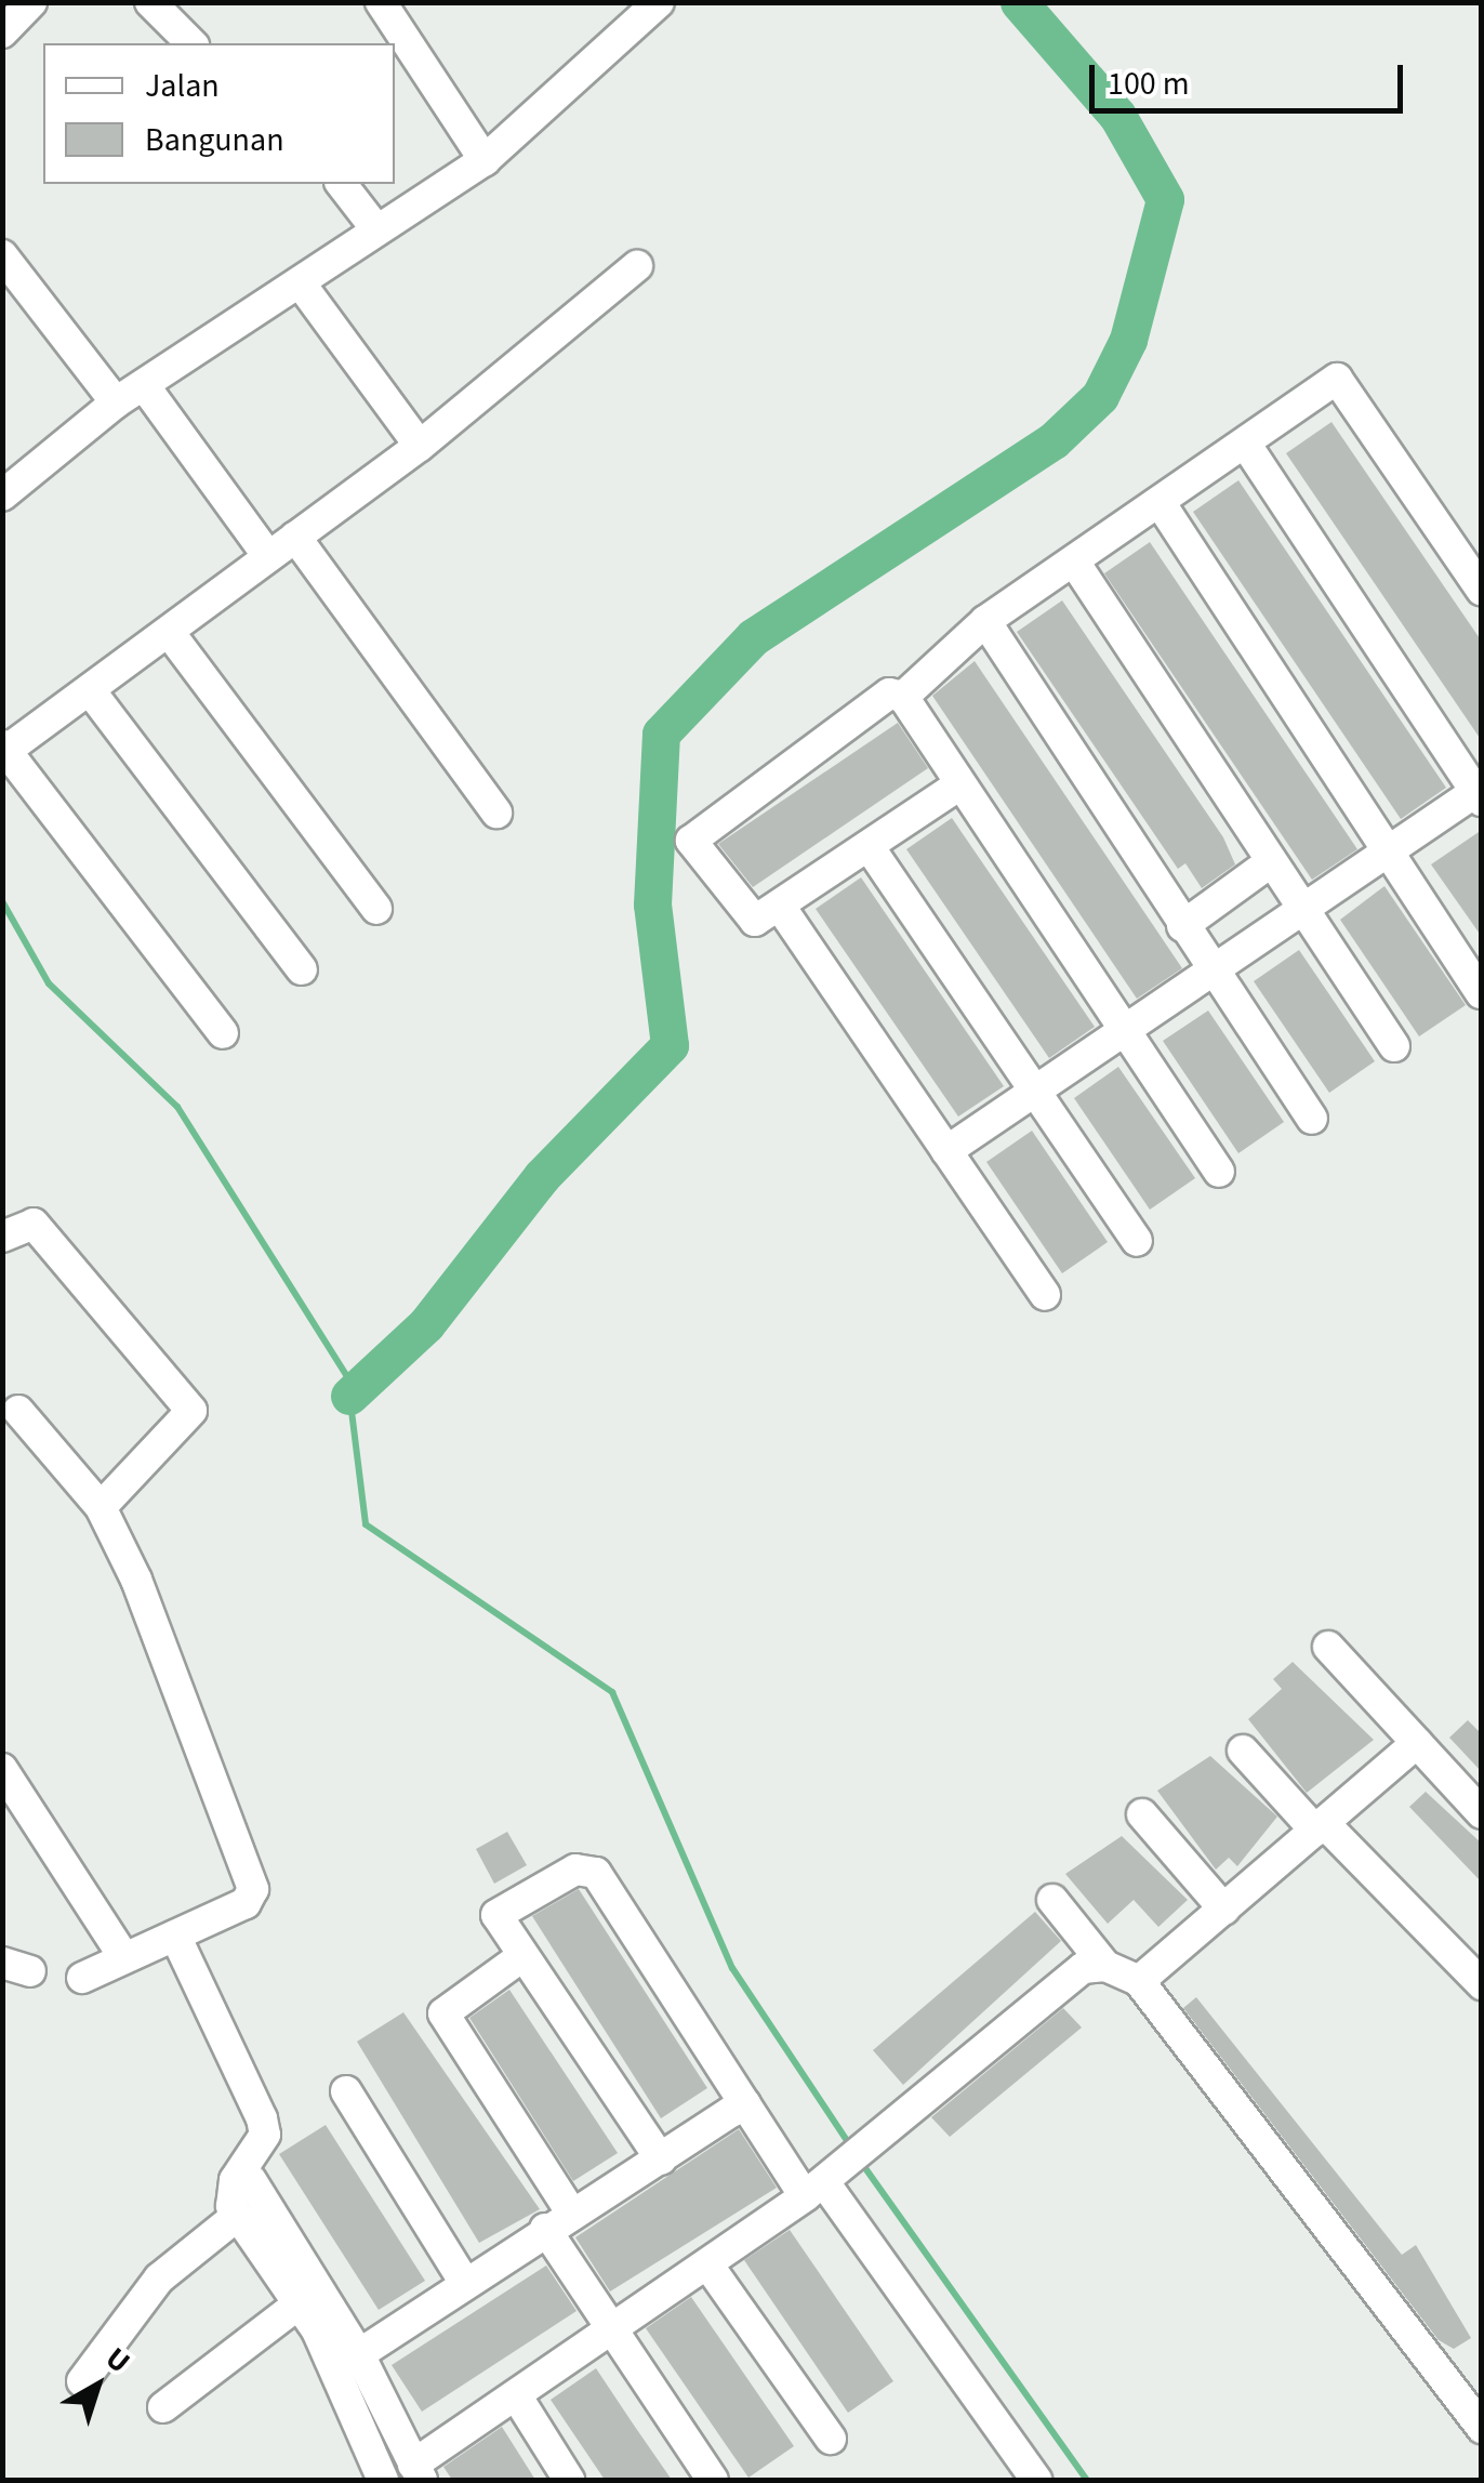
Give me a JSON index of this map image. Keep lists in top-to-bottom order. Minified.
{"legend":["Jalan","Bangunan"],"scale_bar":"100 m","north":"top right"}
